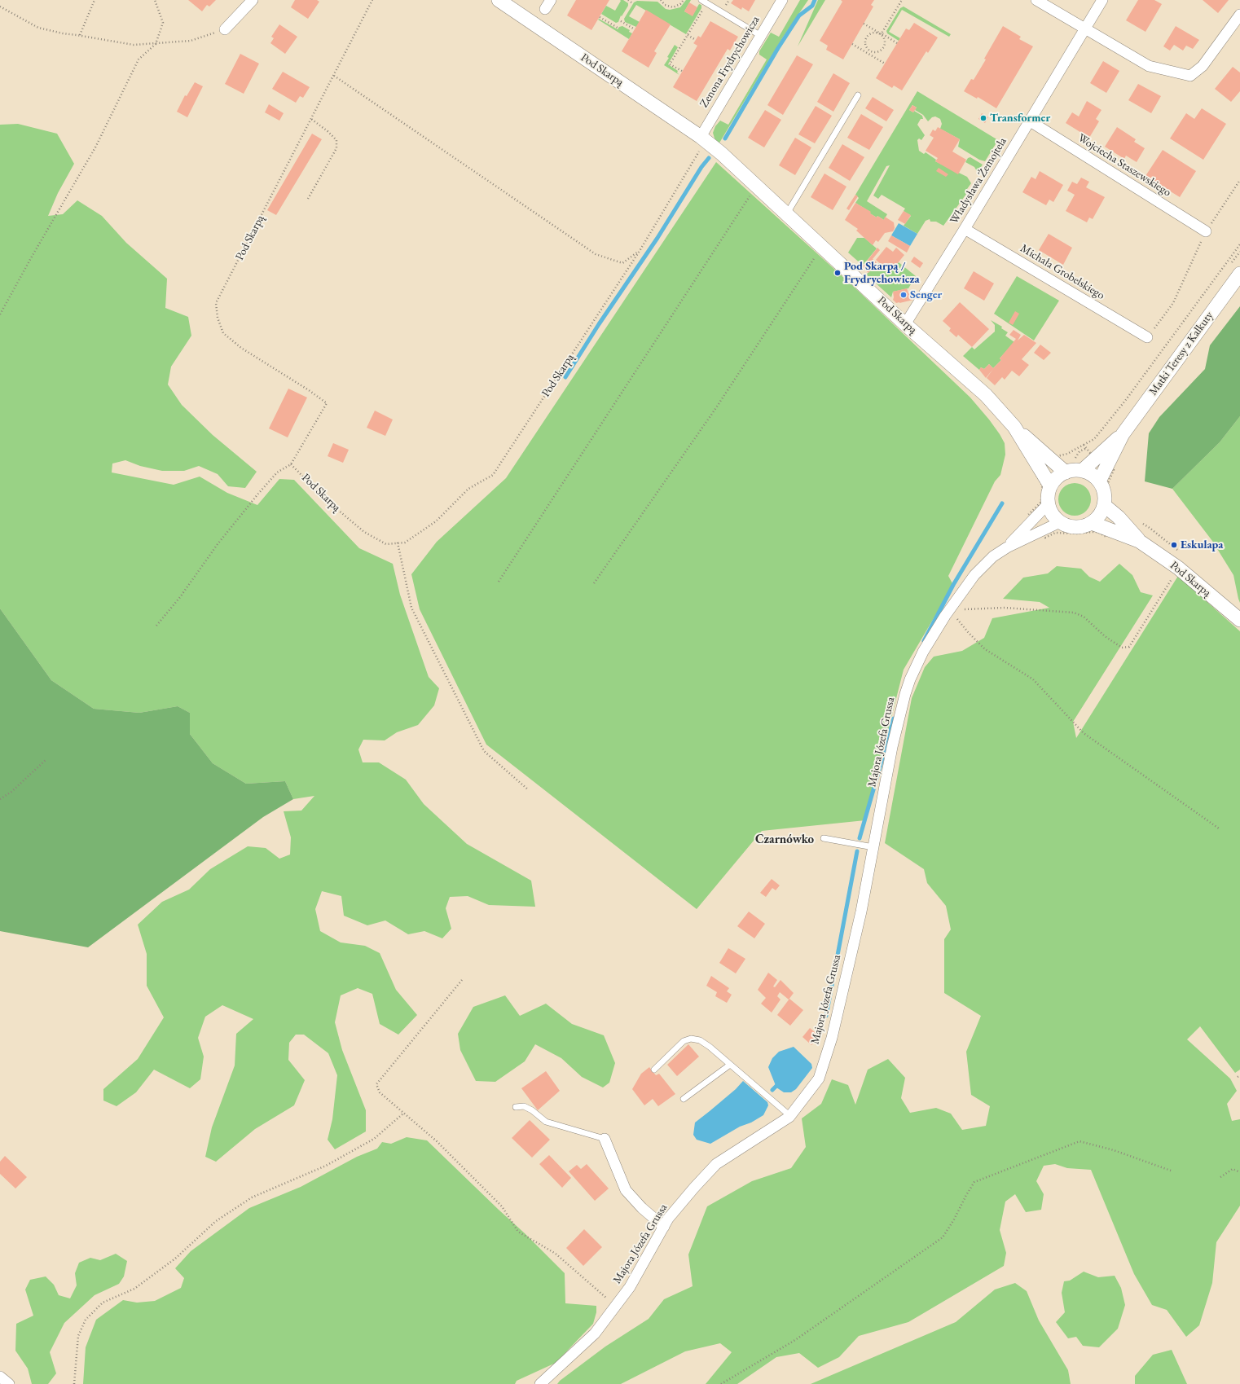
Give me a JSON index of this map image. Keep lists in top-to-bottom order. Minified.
{"streets":{"street":["Zenona Frydrychowicza","Pod Skarpą","Wojciecha Staszewskiego","Władysława Żemojtela","Michała Grobelskiego","Matki Teresy z Kalkuty","Majora Józefa Grussa"]},"crossings":[["Zenona Frydrychowicza","Pod Skarpą"],["Pod Skarpą","Władysława Żemojtela"],["Pod Skarpą","Matki Teresy z Kalkuty"],["Pod Skarpą","Majora Józefa Grussa"],["Wojciecha Staszewskiego","Władysława Żemojtela"],["Władysława Żemojtela","Michała Grobelskiego"],["Matki Teresy z Kalkuty","Majora Józefa Grussa"]],"districts":["Czarnówko"],"places":["Transformer","Pod Skarpą / Frydrychowicza","Senger","Eskulapa"]}
